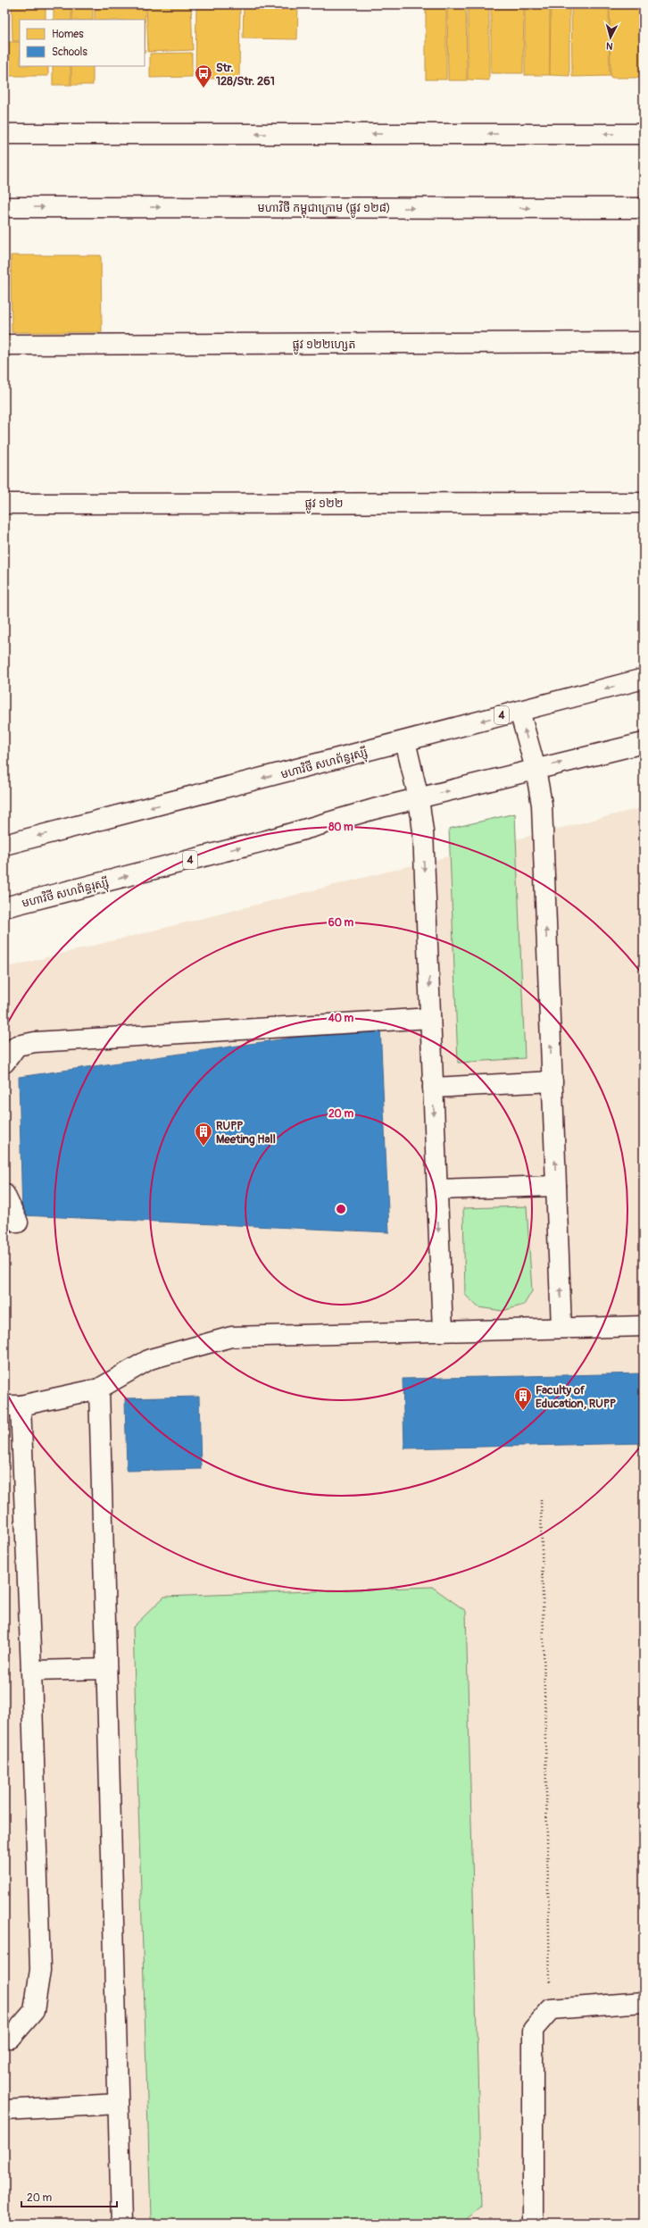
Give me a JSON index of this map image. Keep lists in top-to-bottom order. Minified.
{"streets":{"main road":["មហាវិថី កម្ពុជាក្រោម (ផ្លូវ ១២៨)","ផ្លូវ ១២២ហ្សេត","ផ្លូវ ១២២","4","មហាវិថី សហព័ន្ធរុស្ស៊ី"]},"places":{"bus stop":["Str. 128/Str. 261"],"building":["RUPP Meeting Hall","Faculty of Education, RUPP"]},"legend":["Homes","Schools"],"scale_bar":"20 m","north":"bottom","rings":["80 m","60 m","40 m","20 m"]}
